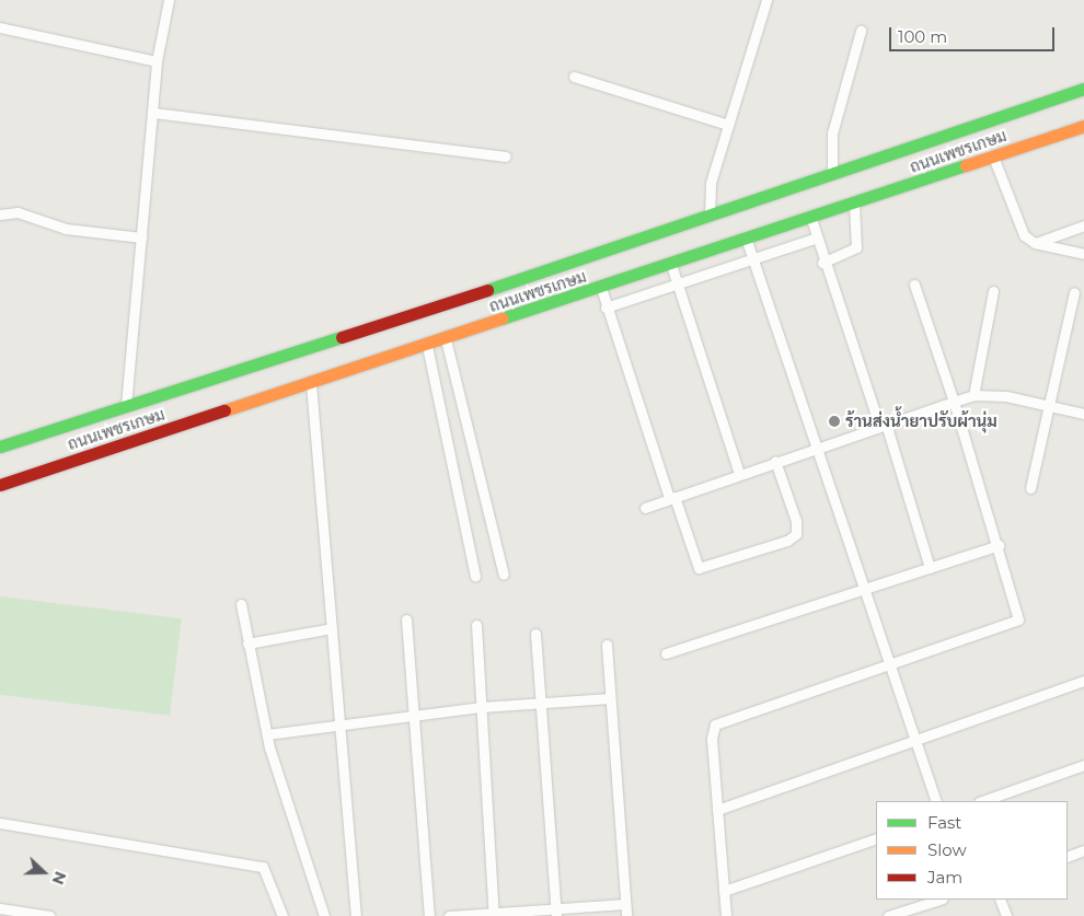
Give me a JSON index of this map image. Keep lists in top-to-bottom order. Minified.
{"streets":{"main road":["ถนนเพชรเกษม"]},"places":["ร้านส่งน้ำยาปรับผ้านุ่ม"],"legend":["Fast","Slow","Jam"],"scale_bar":"100 m","north":"right"}
